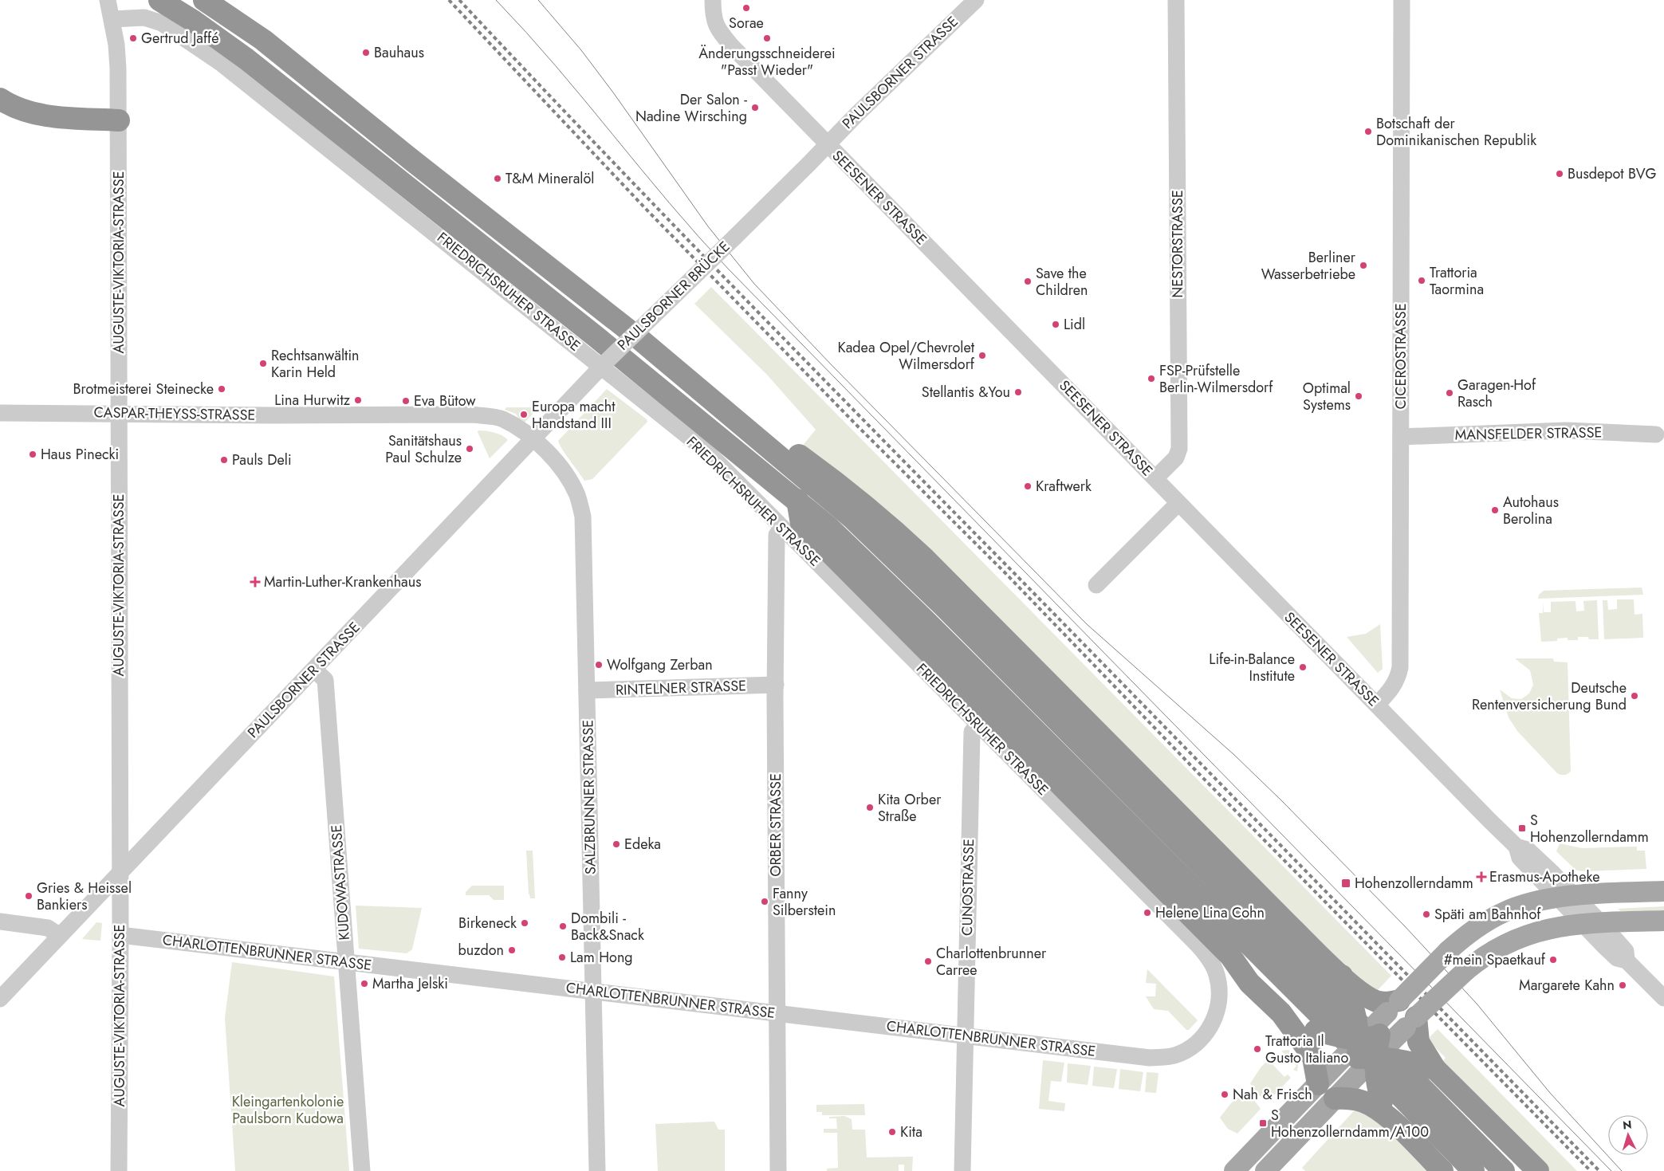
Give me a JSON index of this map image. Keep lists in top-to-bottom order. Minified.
{"streets":{"street":["PAULSBORNER STRASSE","SEESENER STRASSE","NESTORSTRASSE","AUGUSTE-VIKTORIA-STRASSE","FRIEDRICHSRUHER STRASSE","PAULSBORNER BRÜCKE","CICEROSTRASSE","CASPAR-THEYSS-STRASSE","MANSFELDER STRASSE","RINTELNER STRASSE","SALZBRUNNER STRASSE","ORBER STRASSE","KUDOWASTRASSE","CUNOSTRASSE","CHARLOTTENBRUNNER STRASSE"]},"crossings":[["PAULSBORNER STRASSE","SEESENER STRASSE"],["PAULSBORNER STRASSE","AUGUSTE-VIKTORIA-STRASSE"],["PAULSBORNER STRASSE","FRIEDRICHSRUHER STRASSE"],["PAULSBORNER STRASSE","PAULSBORNER BRÜCKE"],["PAULSBORNER STRASSE","CASPAR-THEYSS-STRASSE"],["PAULSBORNER STRASSE","SALZBRUNNER STRASSE"],["PAULSBORNER STRASSE","KUDOWASTRASSE"],["SEESENER STRASSE","NESTORSTRASSE"],["SEESENER STRASSE","CICEROSTRASSE"],["AUGUSTE-VIKTORIA-STRASSE","FRIEDRICHSRUHER STRASSE"],["AUGUSTE-VIKTORIA-STRASSE","CASPAR-THEYSS-STRASSE"],["AUGUSTE-VIKTORIA-STRASSE","CHARLOTTENBRUNNER STRASSE"],["FRIEDRICHSRUHER STRASSE","PAULSBORNER BRÜCKE"],["FRIEDRICHSRUHER STRASSE","ORBER STRASSE"],["FRIEDRICHSRUHER STRASSE","CUNOSTRASSE"],["FRIEDRICHSRUHER STRASSE","CHARLOTTENBRUNNER STRASSE"],["CICEROSTRASSE","MANSFELDER STRASSE"],["CASPAR-THEYSS-STRASSE","SALZBRUNNER STRASSE"],["RINTELNER STRASSE","SALZBRUNNER STRASSE"],["RINTELNER STRASSE","ORBER STRASSE"],["SALZBRUNNER STRASSE","CHARLOTTENBRUNNER STRASSE"],["ORBER STRASSE","CHARLOTTENBRUNNER STRASSE"],["KUDOWASTRASSE","CHARLOTTENBRUNNER STRASSE"],["CUNOSTRASSE","CHARLOTTENBRUNNER STRASSE"]],"parks":["Kleingartenkolonie Paulsborn Kudowa"],"places":{"other":["Sorae","Gertrud Jaffé","Änderungsschneiderei \"Passt Wieder\"","Bauhaus","Der Salon - Nadine Wirsching","Botschaft der Dominikanischen Republik","Busdepot BVG","T&M Mineralöl","Berliner Wasserbetriebe","Trattoria Taormina","Save the Children","Lidl","Kadea Opel/Chevrolet Wilmersdorf","Rechtsanwältin Karin Held","FSP-Prüfstelle Berlin-Wilmersdorf","Brotmeisterei Steinecke","Stellantis &You","Garagen-Hof Rasch","Optimal Systems","Lina Hurwitz","Eva Bütow","Europa macht Handstand III","Sanitätshaus Paul Schulze","Haus Pinecki","Pauls Deli","Kraftwerk","Autohaus Berolina","Wolfgang Zerban","Life-in-Balance Institute","Deutsche Rentenversicherung Bund","Kita Orber Straße","Edeka","Gries & Heissel Bankiers","Fanny Silberstein","Helene Lina Cohn","Späti am Bahnhof","Birkeneck","Dombili - Back&Snack","buzdon","Lam Hong","#mein Spaetkauf","Charlottenbrunner Carree","Martha Jelski","Margarete Kahn","Trattoria Il Gusto Italiano","Nah & Frisch","Kita"],"health":["Martin-Luther-Krankenhaus","Erasmus-Apotheke"],"transit":["S Hohenzollerndamm","Hohenzollerndamm","S Hohenzollerndamm/A100"]},"north":"top"}
